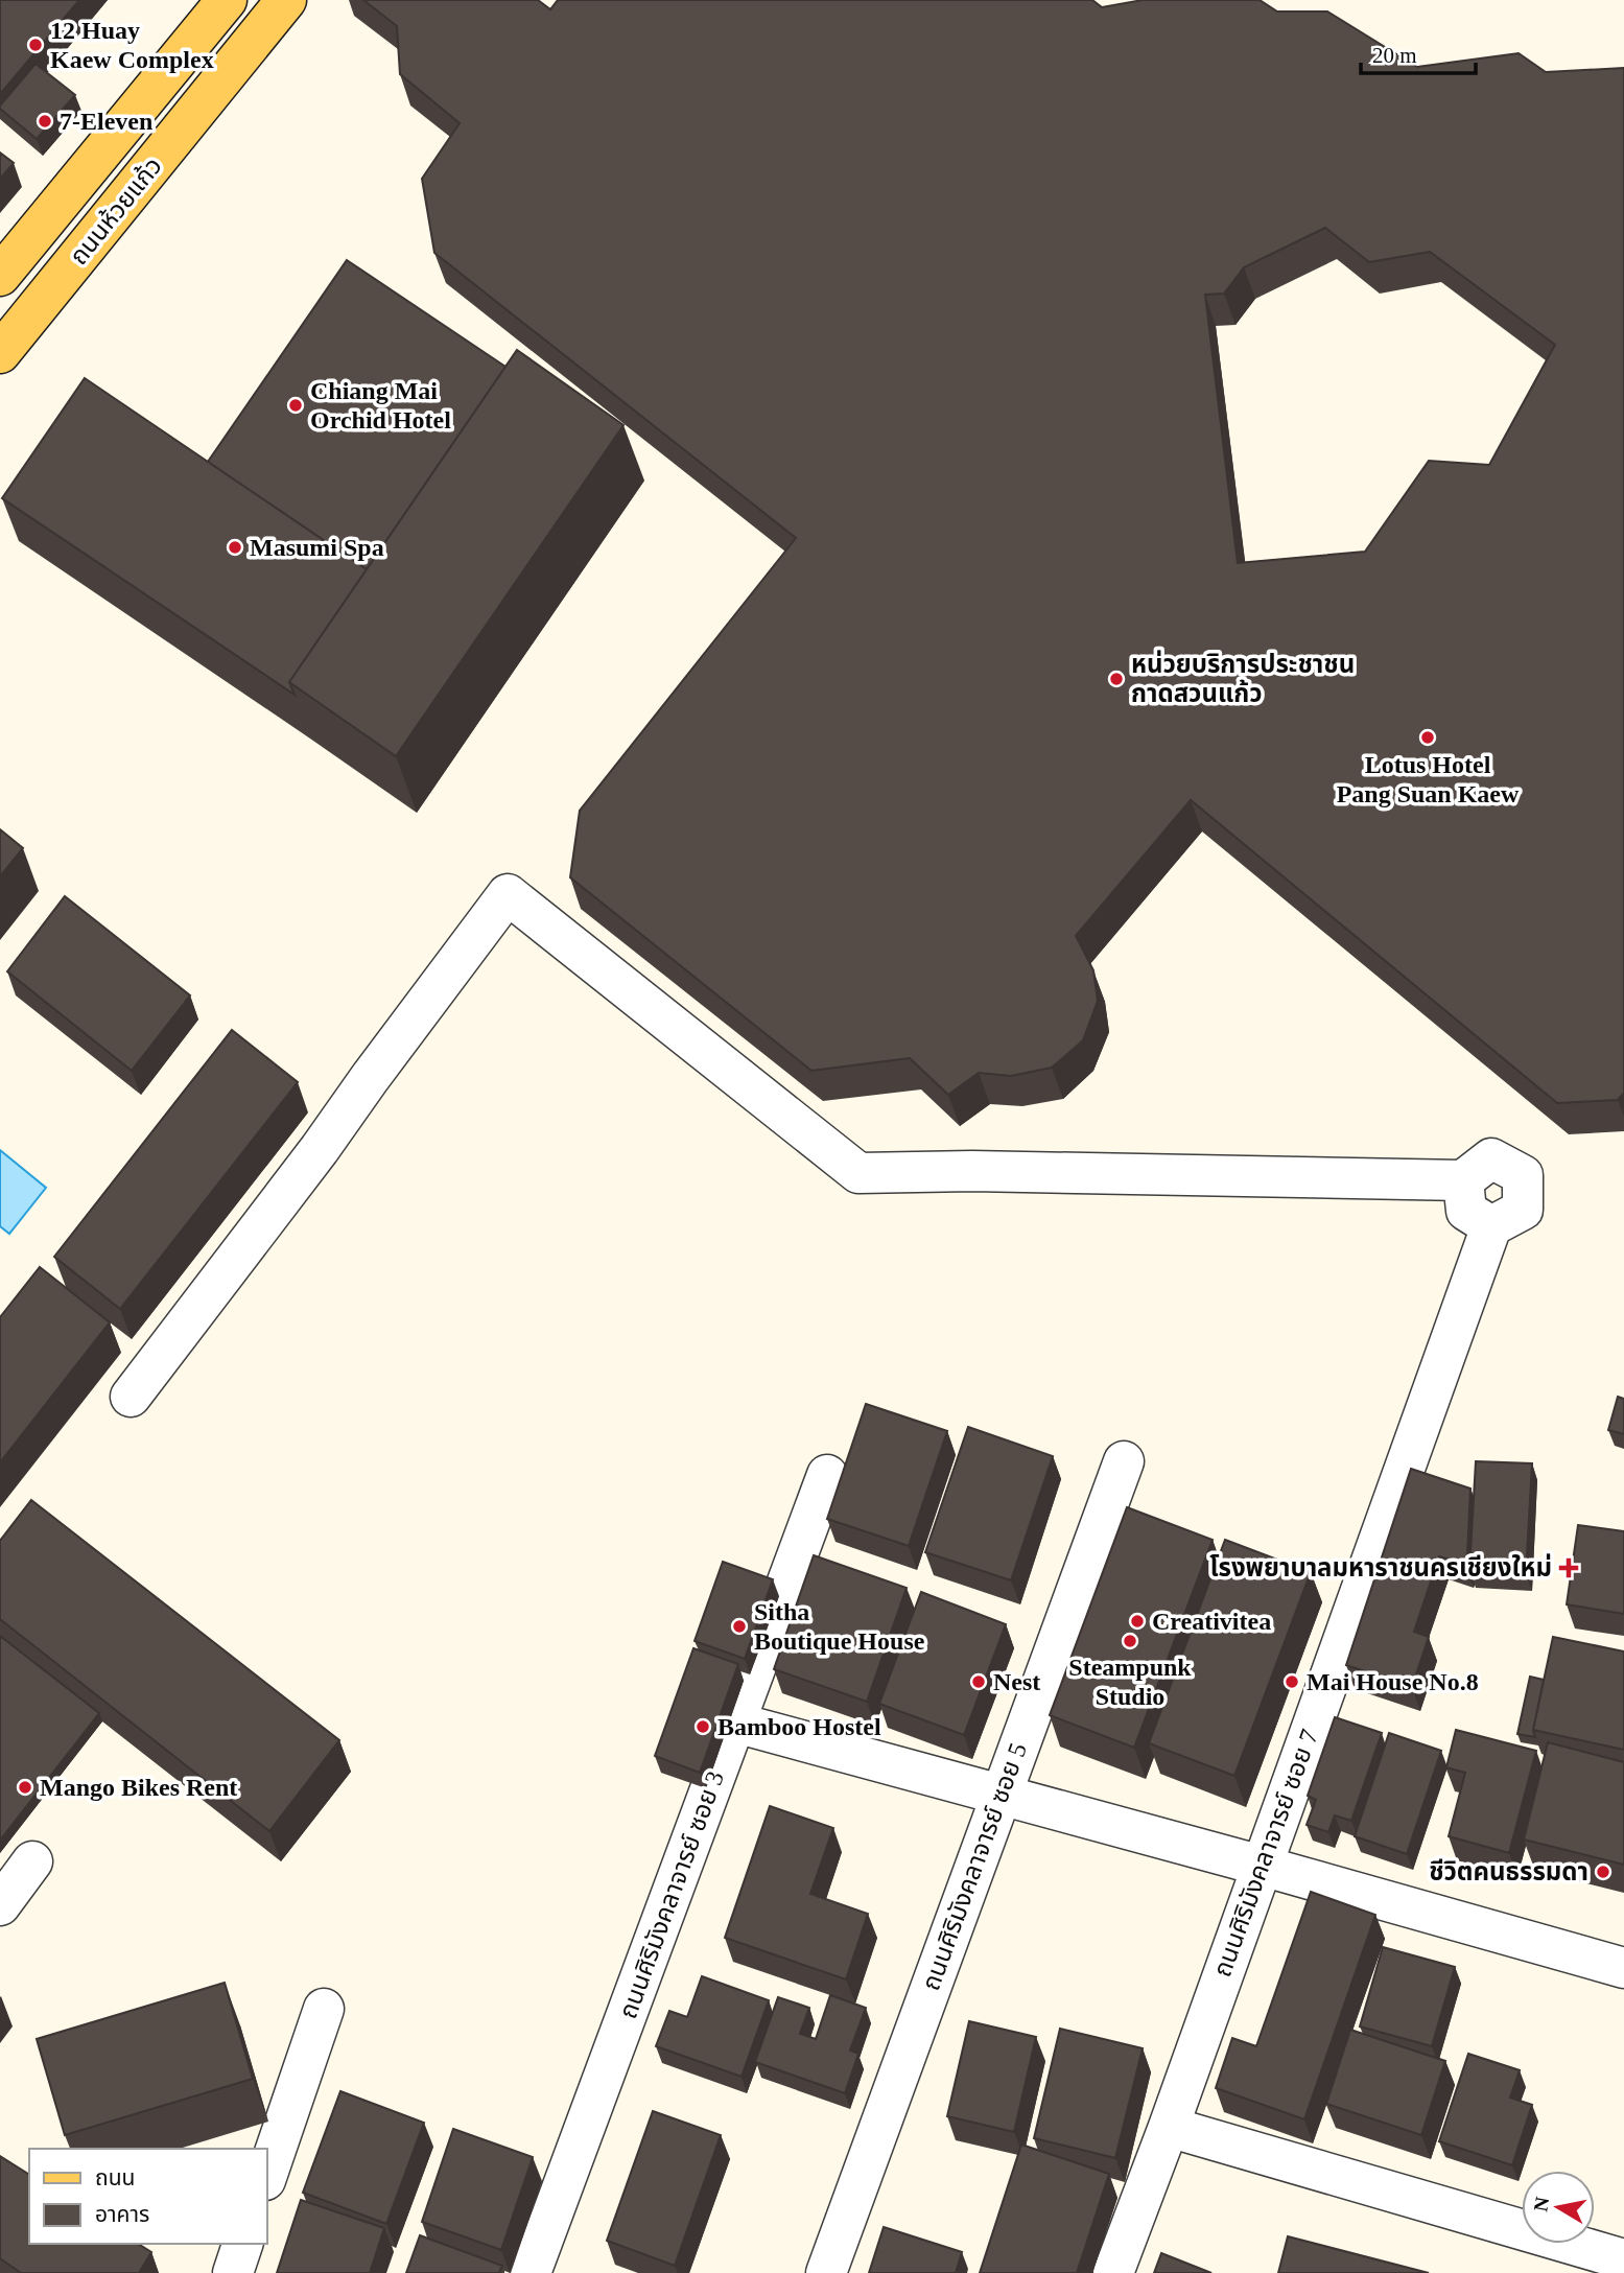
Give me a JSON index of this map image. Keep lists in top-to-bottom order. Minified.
{"streets":{"main road":["ถนนห้วยแก้ว"],"street":["ถนนศิริมังคลาจารย์ ซอย 7","ถนนศิริมังคลาจารย์ ซอย 5","ถนนศิริมังคลาจารย์ ซอย 3"]},"places":{"other":["12 Huay Kaew Complex","7-Eleven","Chiang Mai Orchid Hotel","Masumi Spa","หน่วยบริการประชาชน กาดสวนแก้ว","Lotus Hotel Pang Suan Kaew","Creativitea","Sitha Boutique House","Steampunk Studio","Nest","Mai House No.8","Bamboo Hostel","Mango Bikes Rent","ชีวิตคนธรรมดา"],"health":["โรงพยาบาลมหาราชนครเชียงใหม่"]},"legend":["ถนน","อาคาร"],"scale_bar":"20 m","north":"left"}
